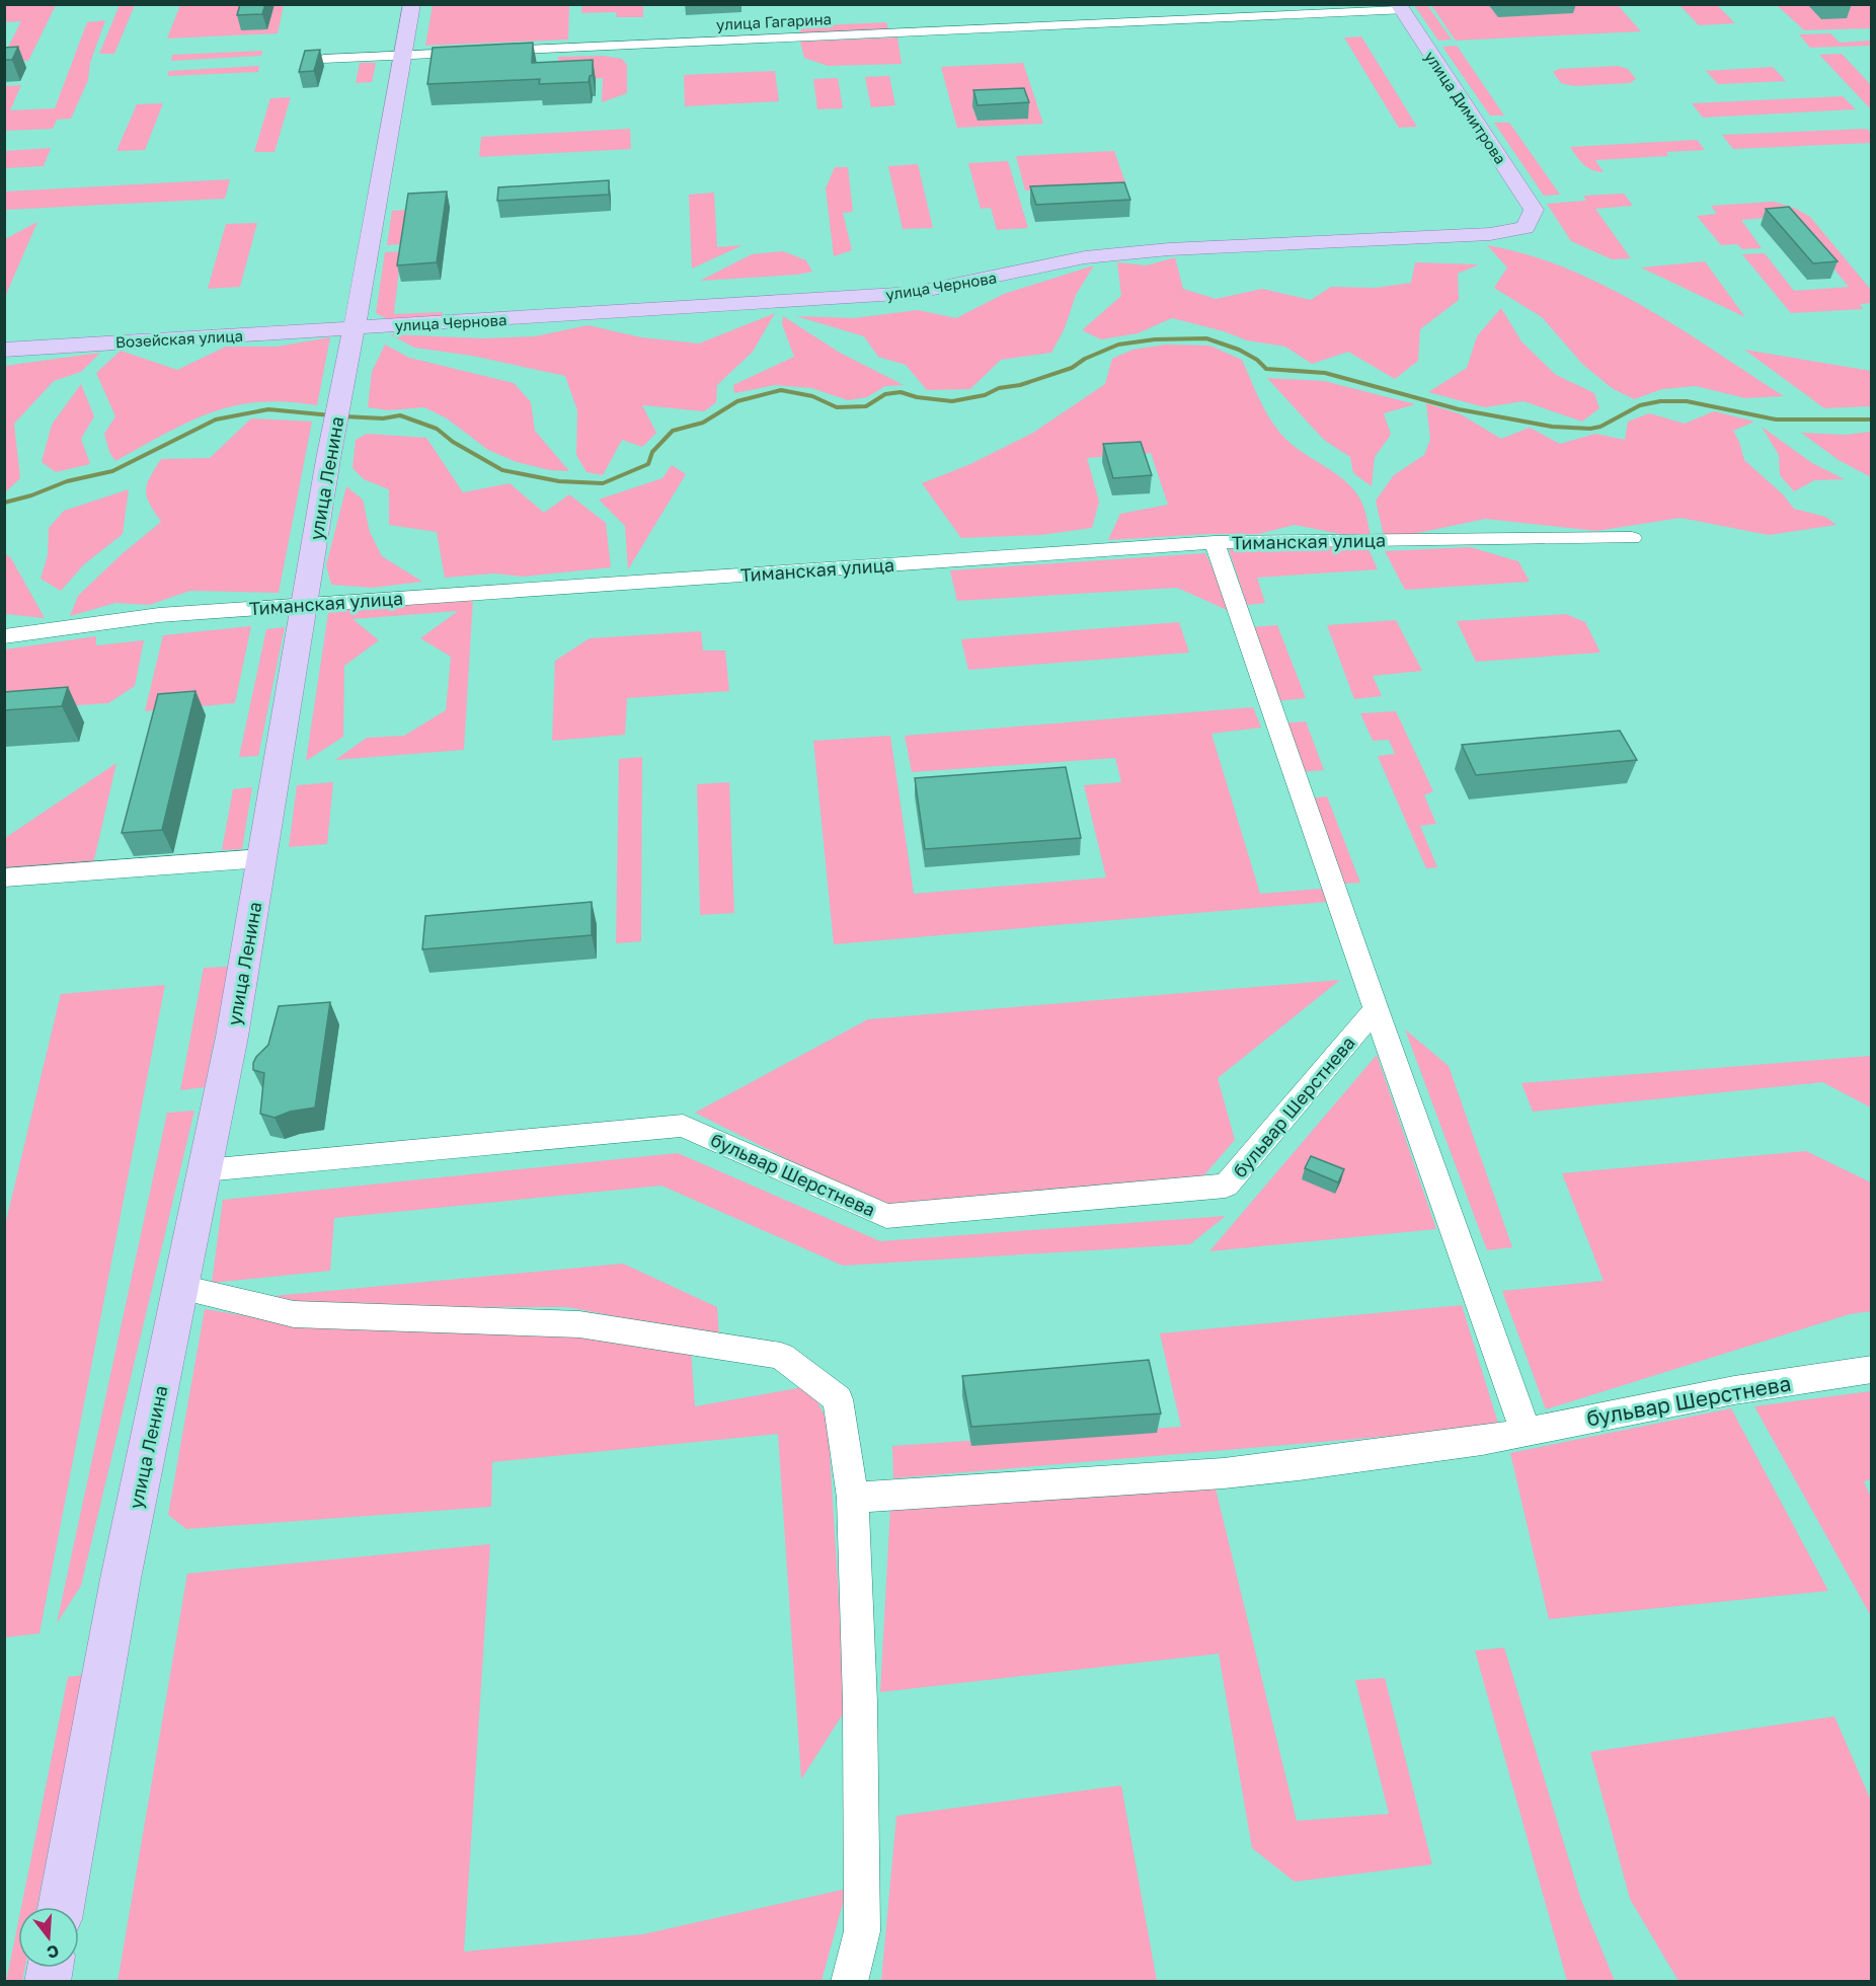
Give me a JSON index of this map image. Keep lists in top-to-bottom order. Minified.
{"streets":{"main road":["улица Димитрова","улица Чернова","Возейская улица","улица Ленина"],"street":["улица Гагарина","Тиманская улица","бульвар Шерстнева"]},"crossings":[["улица Гагарина","улица Димитрова"],["улица Гагарина","улица Ленина"],["улица Димитрова","улица Чернова"],["улица Чернова","Возейская улица"],["улица Чернова","улица Ленина"],["Возейская улица","улица Ленина"],["улица Ленина","Тиманская улица"],["улица Ленина","бульвар Шерстнева"]],"north":"bottom"}
